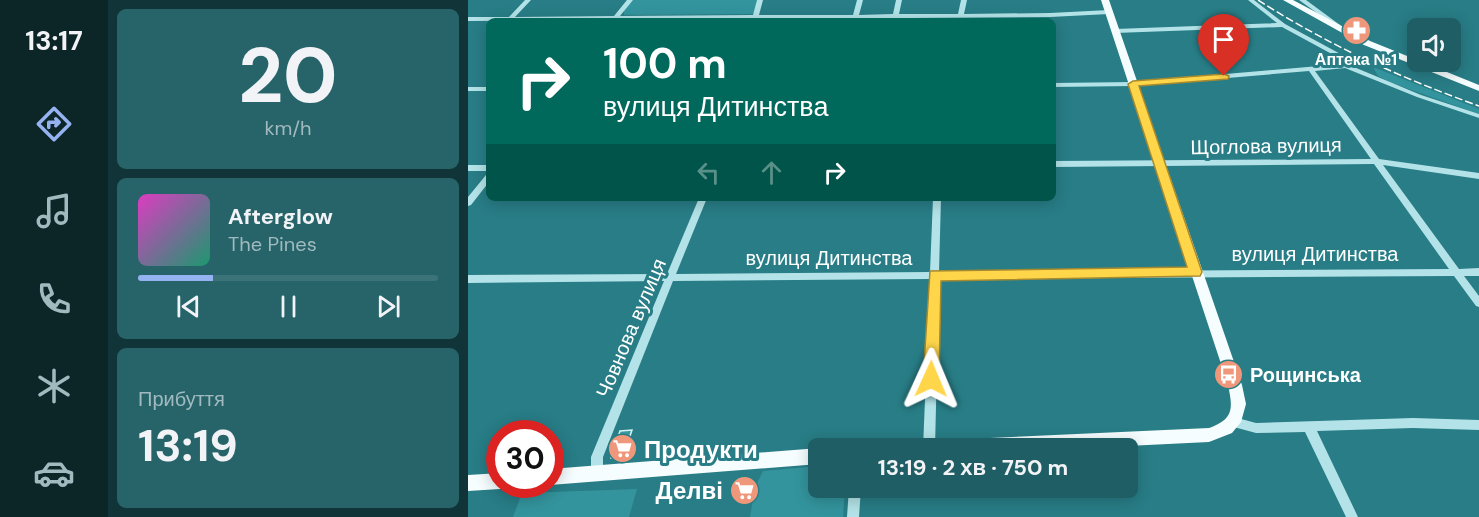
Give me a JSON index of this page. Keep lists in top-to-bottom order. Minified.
{"streets":{"street":["Щоглова вулиця","вулиця Дитинства","Човнова вулиця"]},"crossings":[["вулиця Дитинства","Човнова вулиця"]],"places":{"pharmacy":["Аптека №1"],"bus stop":["Рощинська"],"supermarket":["Продукти","Делві"]},"page":{"tabs":"13:17","tile":[["20","km/h"],["Прибуття","13:19"]],"turn":["100 m","вулиця Дитинства"],"song":["Afterglow","The Pines"],"limit":"30","trip":"13:19 · 2 хв · 750 m"}}
